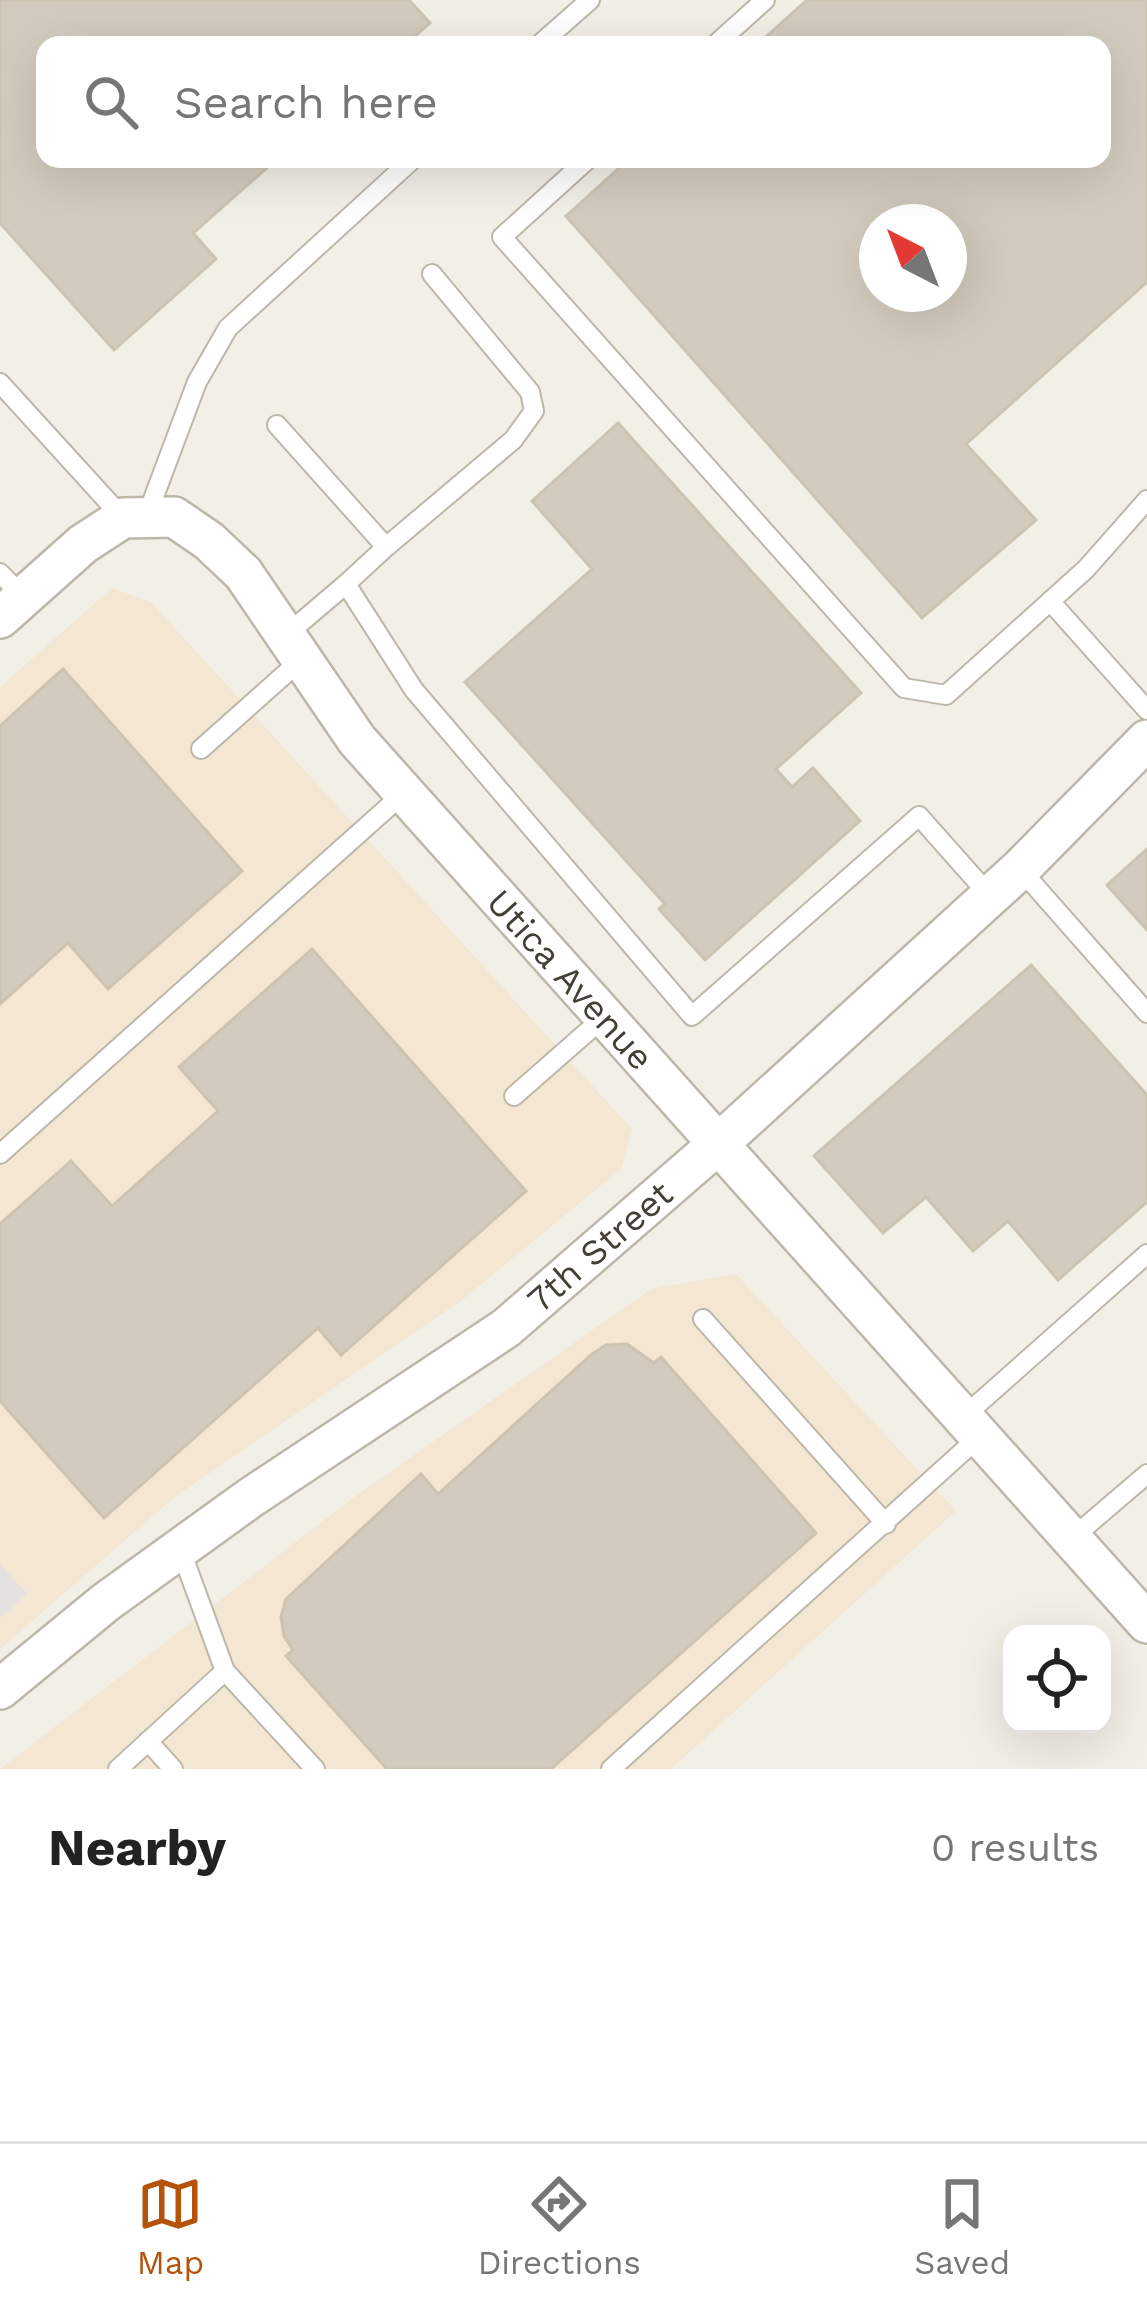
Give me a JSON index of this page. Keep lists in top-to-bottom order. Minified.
{"streets":{"street":["Utica Avenue","7th Street"]},"crossings":[["Utica Avenue","7th Street"]],"north":"top left","page":{"search":"Search here","heading":["Nearby","0 results"],"nav":["Map","Directions","Saved"]}}
